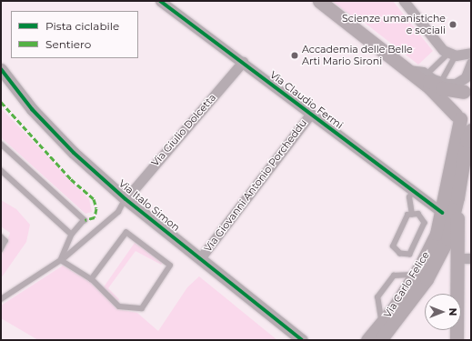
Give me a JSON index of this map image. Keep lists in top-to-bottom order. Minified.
{"streets":{"main road":["Via Carlo Felice"],"street":["Via Claudio Fermi","Via Giulio Dolcetta","Via Giovanni Antonio Porcheddu","Via Italo Simon"]},"crossings":[["Via Claudio Fermi","Via Giulio Dolcetta"],["Via Claudio Fermi","Via Giovanni Antonio Porcheddu"],["Via Claudio Fermi","Via Carlo Felice"],["Via Giulio Dolcetta","Via Italo Simon"],["Via Giovanni Antonio Porcheddu","Via Italo Simon"]],"places":["Scienze umanistiche e sociali","Accademia delle Belle Arti Mario Sironi"],"legend":["Pista ciclabile","Sentiero"],"north":"right"}
